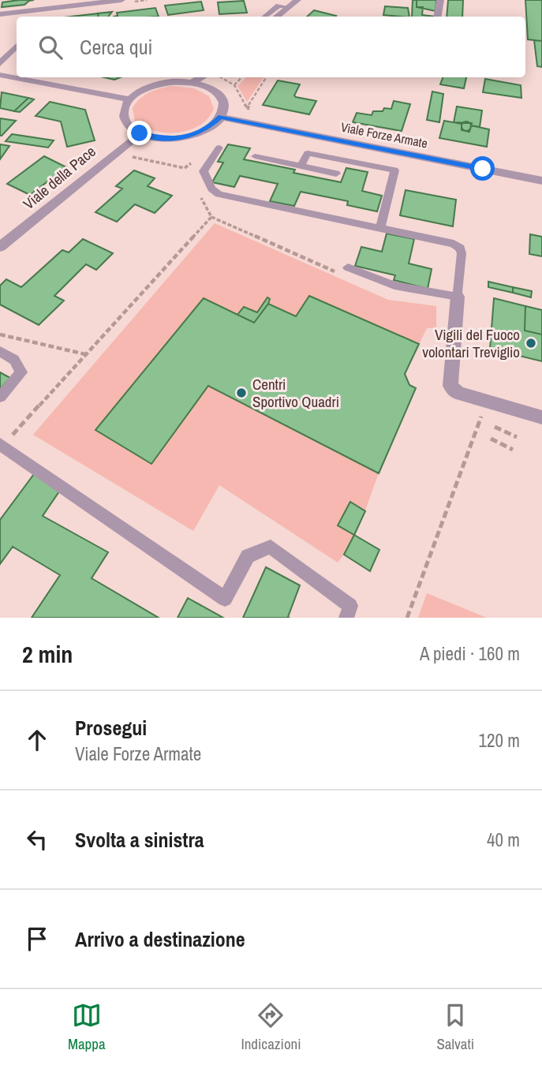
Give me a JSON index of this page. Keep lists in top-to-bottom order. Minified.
{"streets":{"street":["Viale Forze Armate","Viale della Pace"]},"crossings":[["Viale Forze Armate","Viale della Pace"]],"places":["Vigili del Fuoco volontari Treviglio","Centri Sportivo Quadri"],"page":{"search":"Cerca qui","heading":["2 min","A piedi · 160 m"],"list":[["Prosegui","Viale Forze Armate","120 m"],["Svolta a sinistra","40 m"],"Arrivo a destinazione"],"nav":["Mappa","Indicazioni","Salvati"]}}
